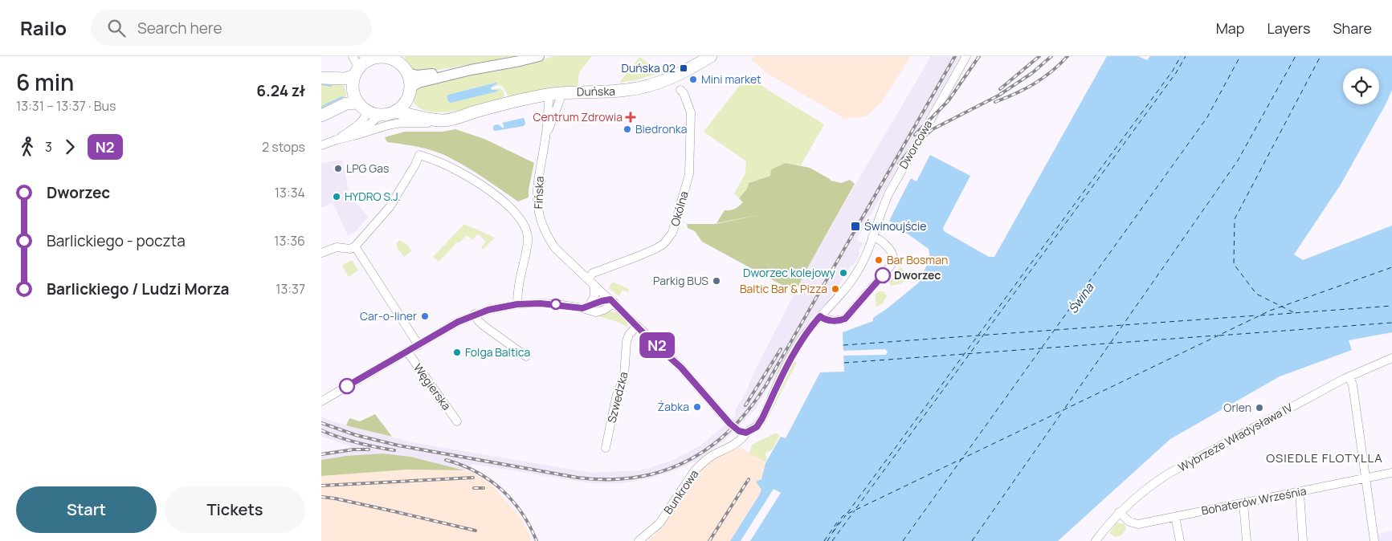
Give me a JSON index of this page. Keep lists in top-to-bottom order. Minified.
{"streets":{"highway":["Duńska"],"street":["Dworcowa","Fińska","Okólna","Węgierska","Szwedzka","Wybrzeże Władysława IV","Bunkrowa","Bohaterów Września"]},"crossings":[["Duńska","Fińska"],["Dworcowa","Fińska"],["Dworcowa","Bunkrowa"],["Fińska","Okólna"],["Fińska","Szwedzka"],["Fińska","Bunkrowa"],["Wybrzeże Władysława IV","Bohaterów Września"]],"districts":["OSIEDLE FLOTYLLA"],"water":["Świna"],"places":{"transit":["Duńska 02","Świnoujście"],"other":["Mini market","Biedronka","LPG Gas","HYDRO S.J.","Bar Bosman","Dworzec kolejowy","Dworzec","Parkig BUS","Baltic Bar & Pizza","Car-o-liner","Folga Baltica","Żabka","Orlen"],"health":["Centrum Zdrowia"]},"lines":["bus line N2"],"page":{"header":"Railo","search":"Search here","nav":["Map","Layers","Share"],"heading":["6 min","13:31 – 13:37 · Bus","6.24 zł"],"on_map":"N2","legs":["3","N2","2 stops"],"list":[{"name":"Dworzec","value":"13:34"},{"name":"Barlickiego - poczta","value":"13:36"},{"name":"Barlickiego / Ludzi Morza","value":"13:37"}],"buttons":["Start","Tickets"]}}
